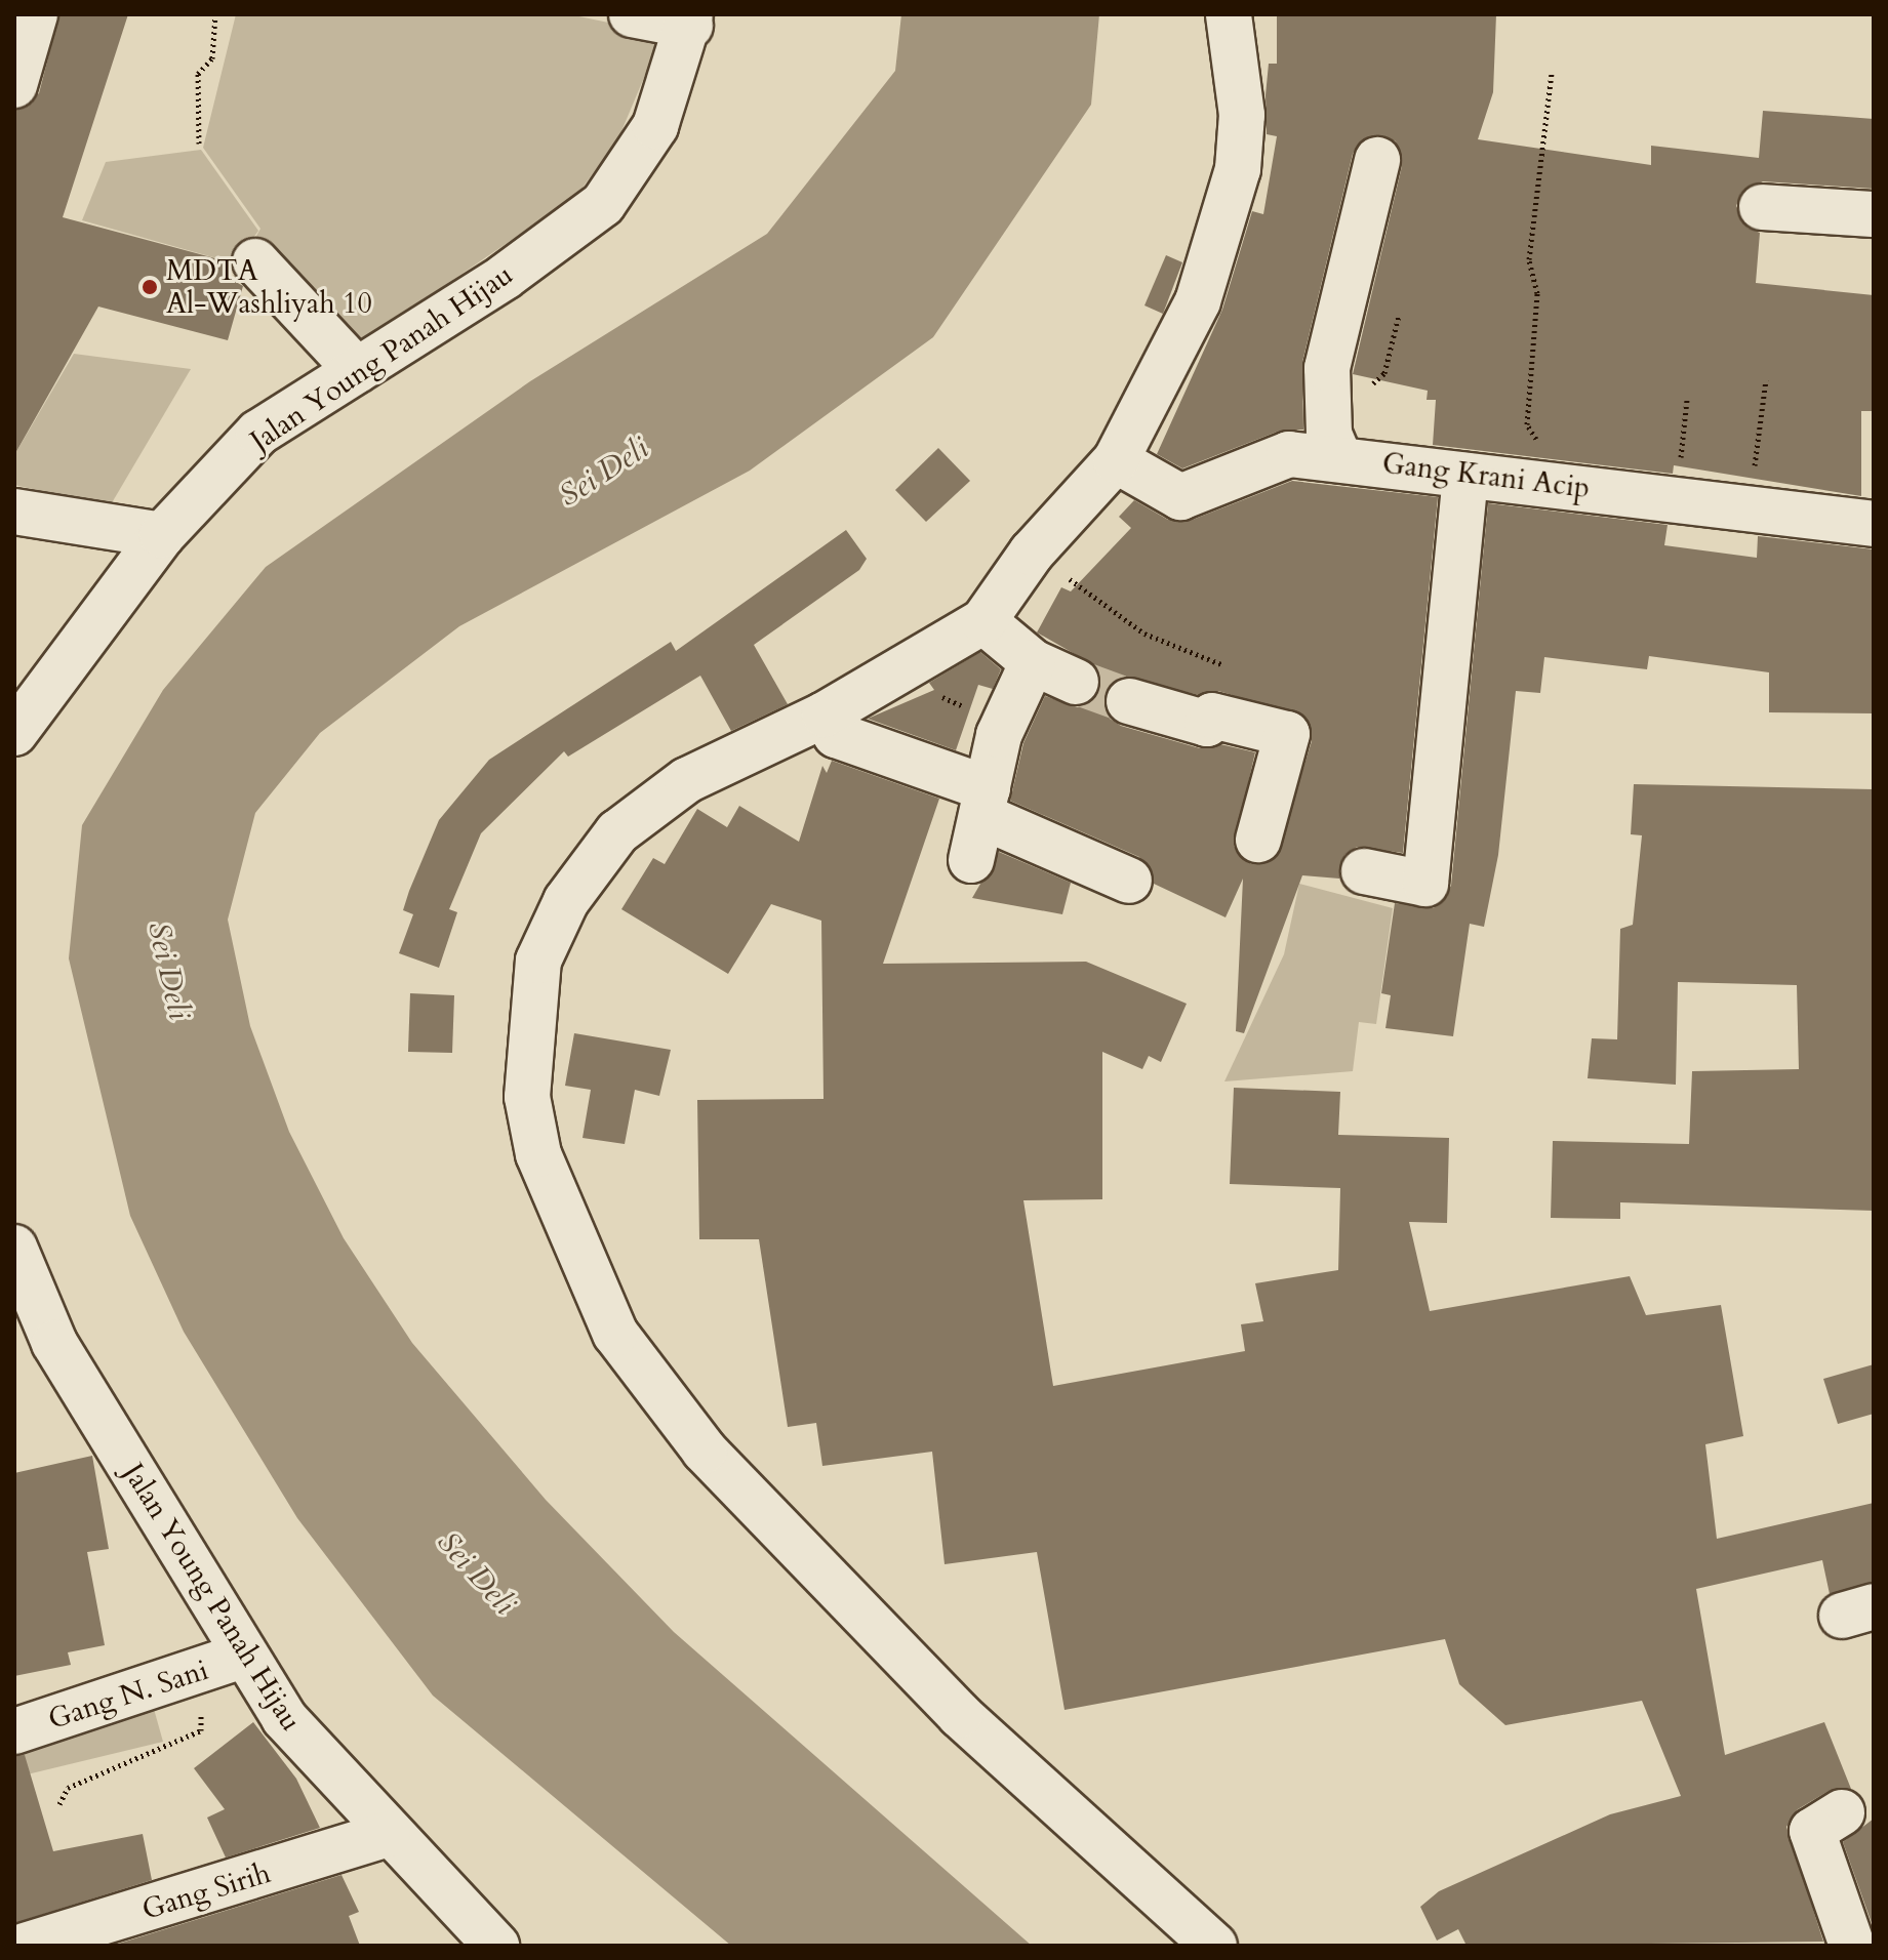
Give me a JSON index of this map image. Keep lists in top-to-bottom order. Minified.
{"streets":{"street":["Jalan Young Panah Hijau","Gang Krani Acip","Gang N. Sani","Gang Sirih"]},"crossings":[["Jalan Young Panah Hijau","Gang N. Sani"],["Jalan Young Panah Hijau","Gang Sirih"]],"water":["Sei Deli"],"places":["MDTA Al-Washliyah 10"]}
